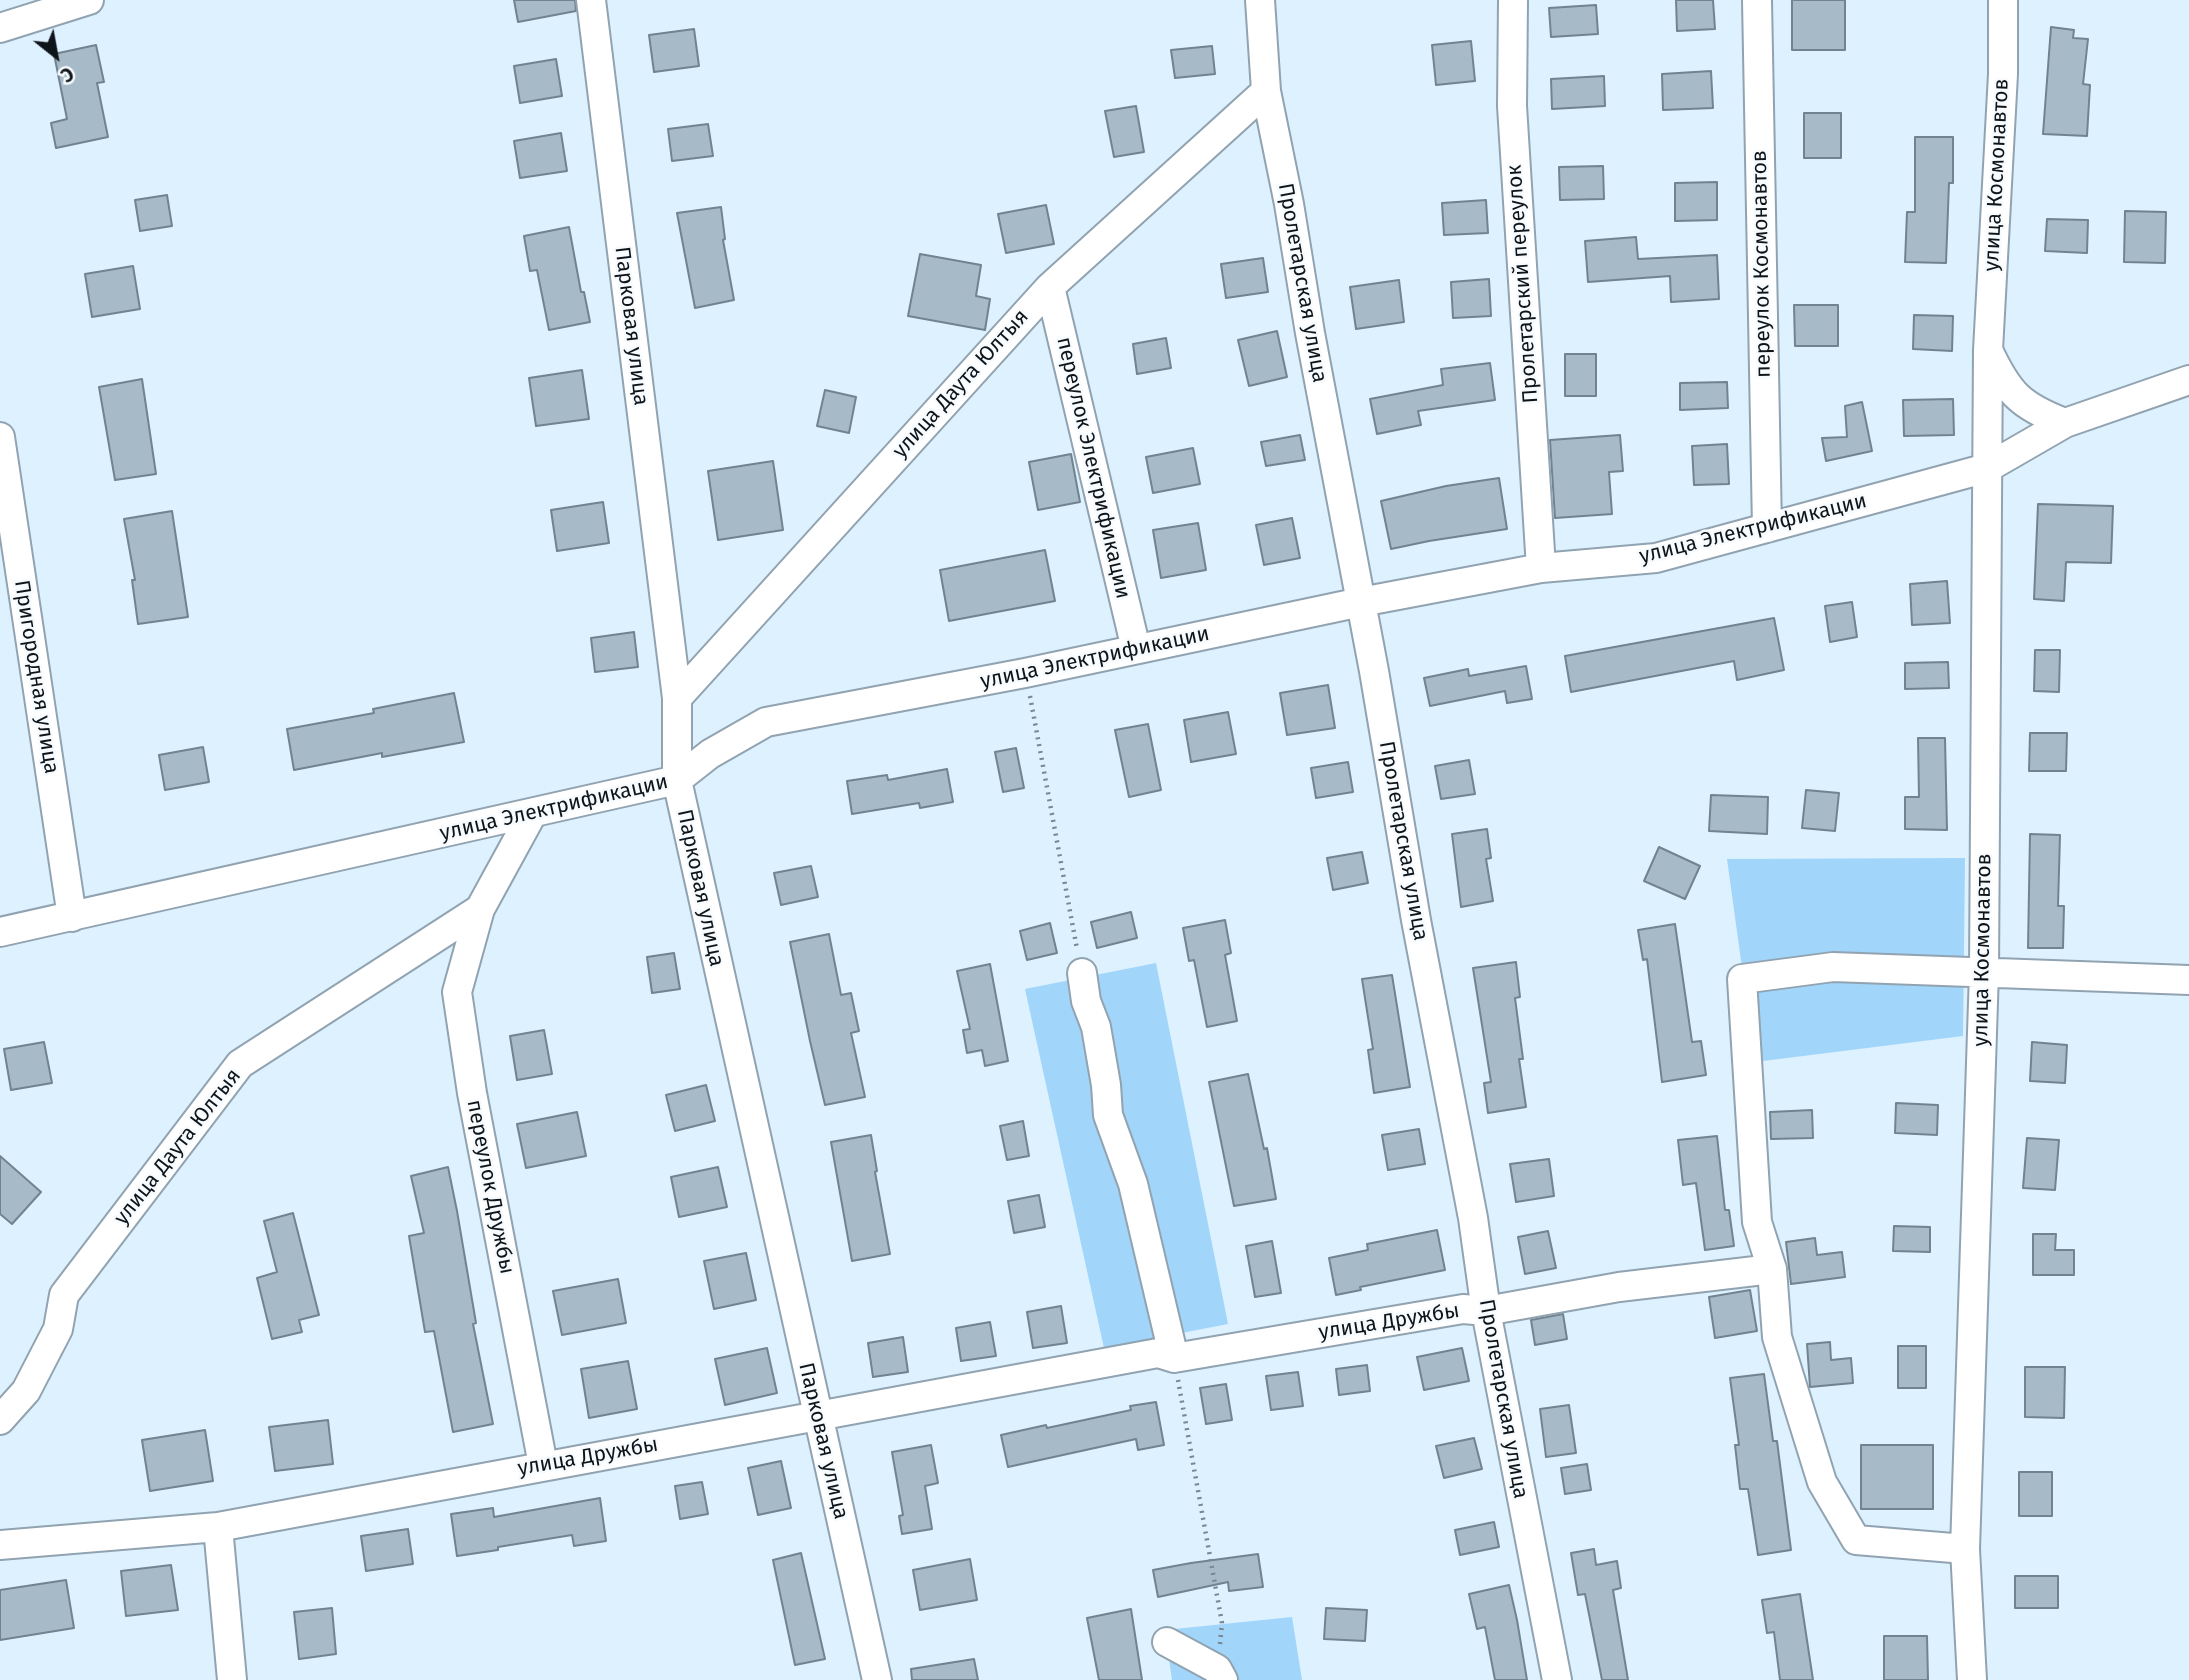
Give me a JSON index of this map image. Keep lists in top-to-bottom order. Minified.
{"streets":{"street":["улица Космонавтов","переулок Космонавтов","Пролетарская улица","Пролетарский переулок","Парковая улица","улица Даута Юлтыя","переулок Электрификации","улица Электрификации","Пригородная улица","переулок Дружбы","улица Дружбы"]},"crossings":[["улица Космонавтов","улица Электрификации"],["переулок Космонавтов","улица Электрификации"],["Пролетарская улица","улица Даута Юлтыя"],["Пролетарская улица","улица Электрификации"],["Пролетарская улица","улица Дружбы"],["Пролетарский переулок","улица Электрификации"],["Парковая улица","улица Даута Юлтыя"],["Парковая улица","улица Электрификации"],["Парковая улица","улица Дружбы"],["улица Даута Юлтыя","переулок Электрификации"],["улица Даута Юлтыя","улица Электрификации"],["улица Даута Юлтыя","переулок Дружбы"],["переулок Электрификации","улица Электрификации"],["улица Электрификации","Пригородная улица"],["переулок Дружбы","улица Дружбы"]],"north":"bottom right"}
